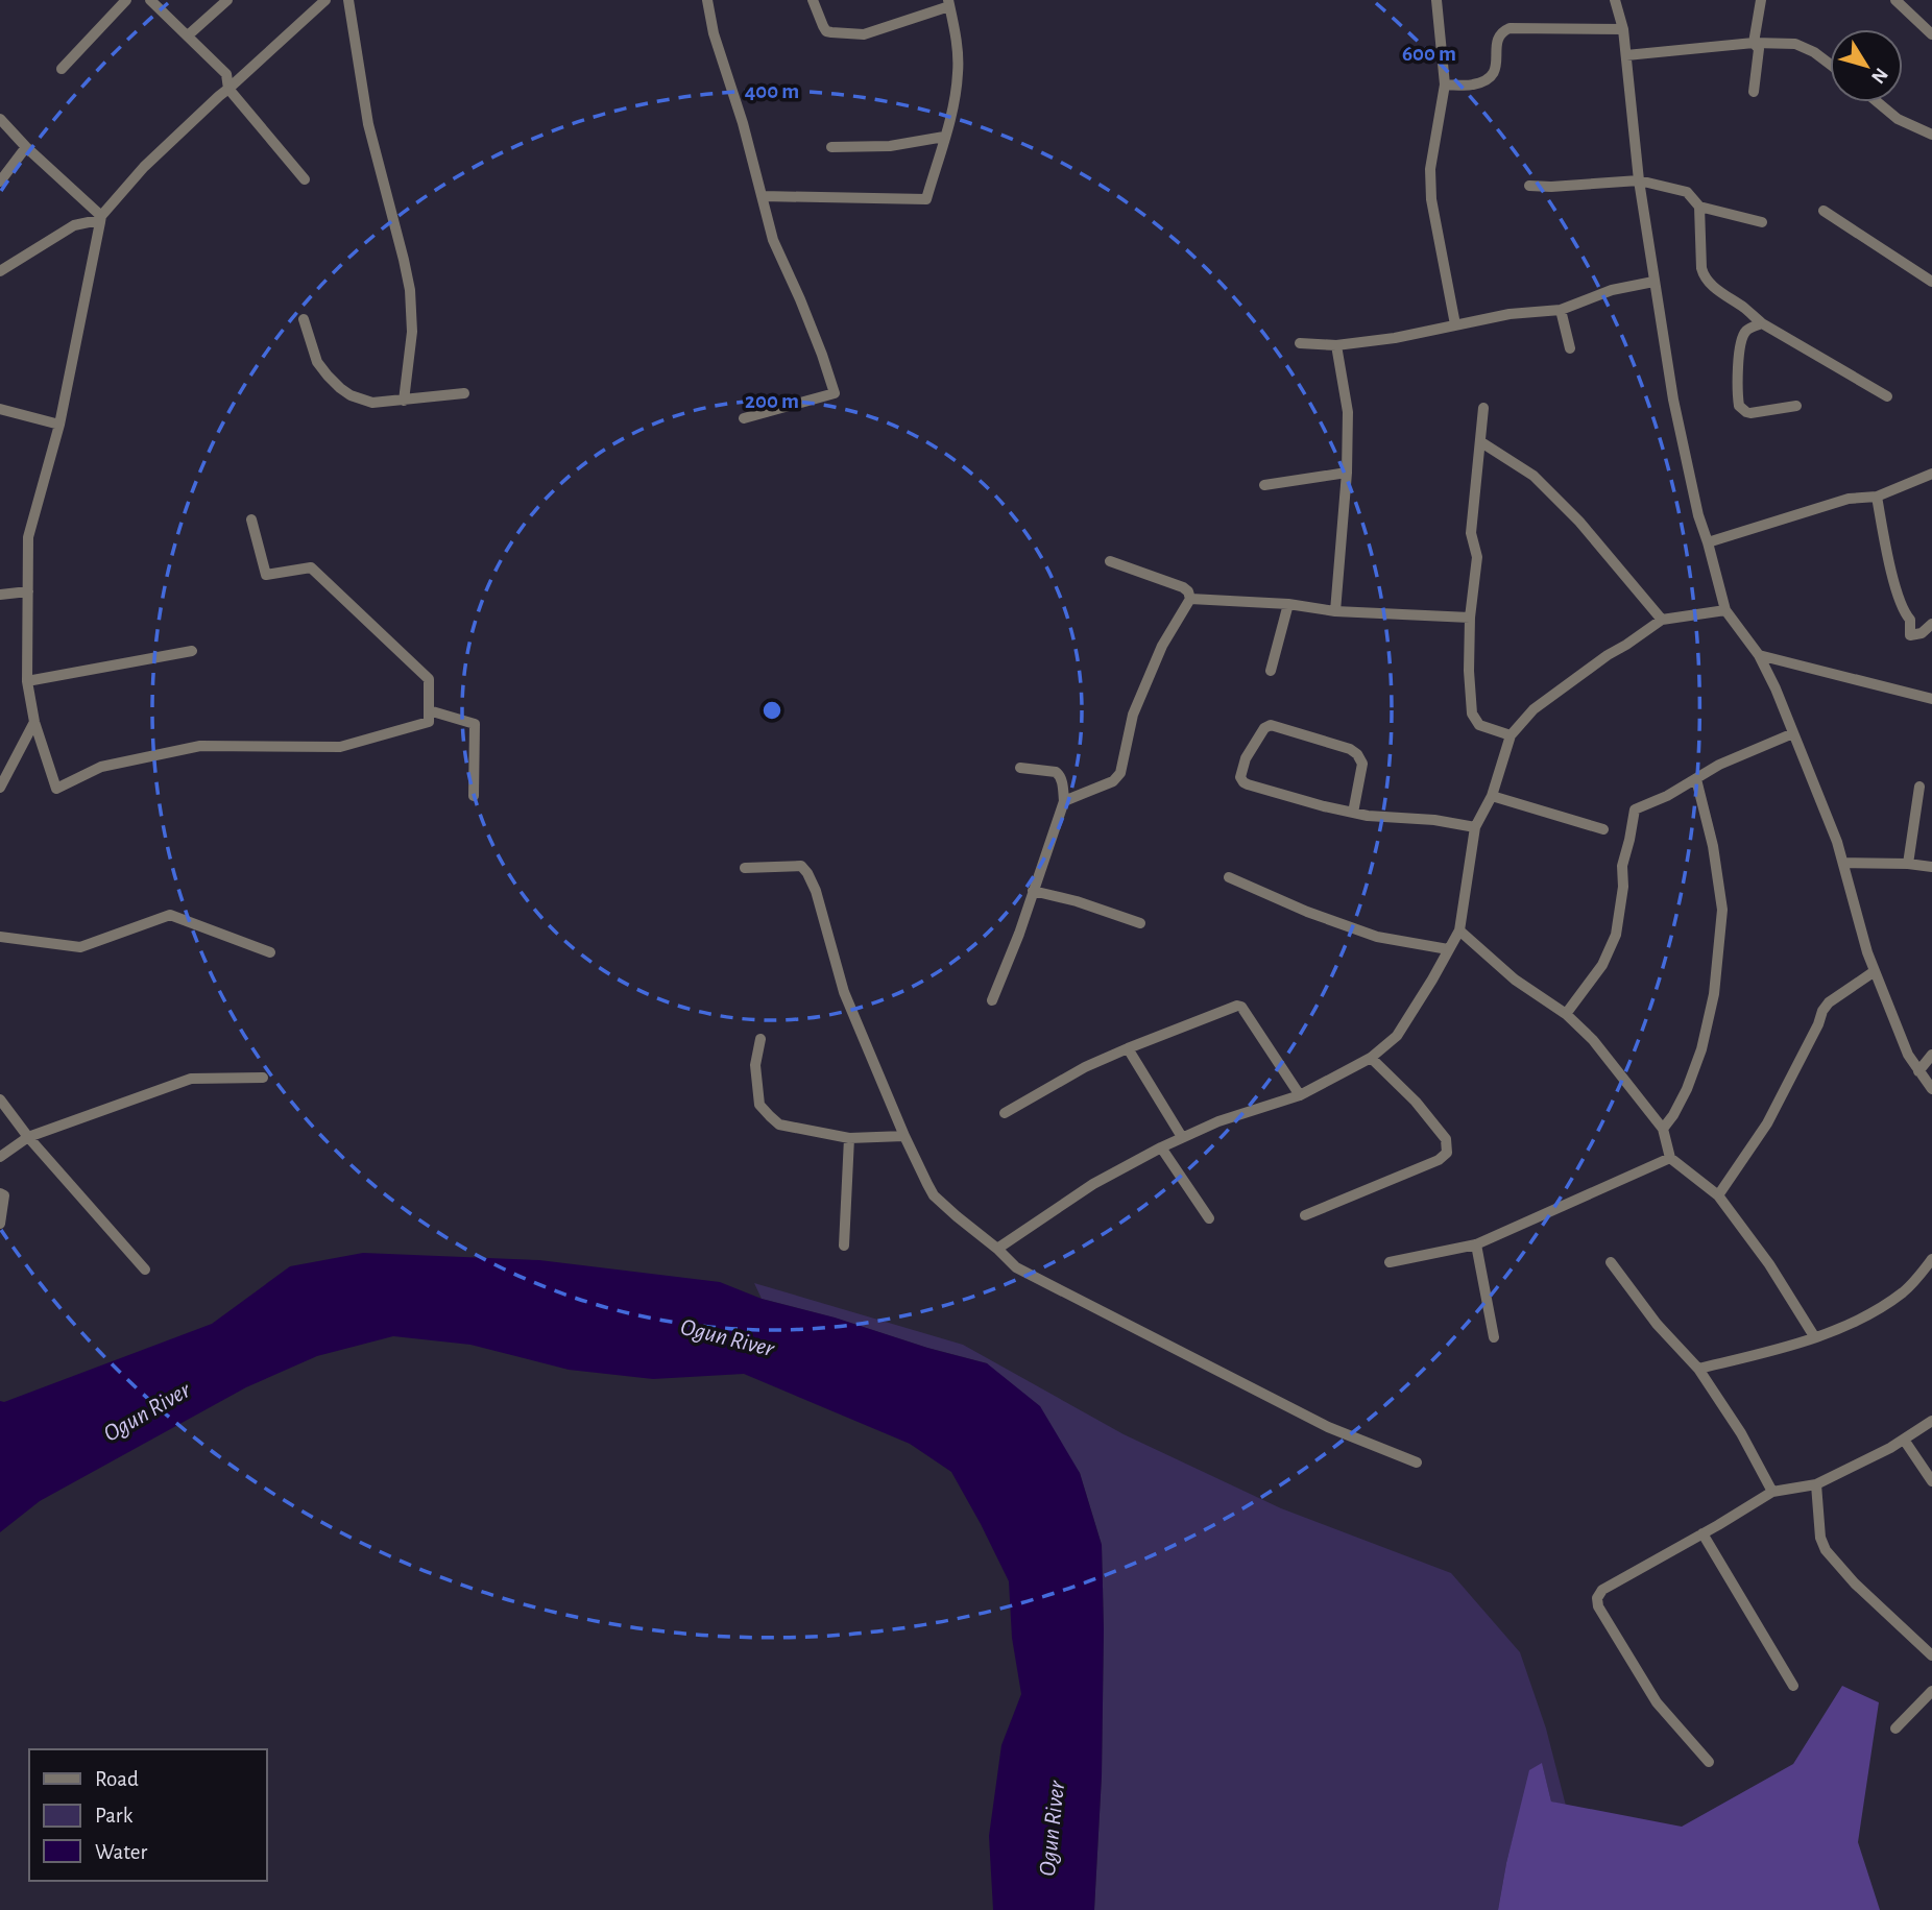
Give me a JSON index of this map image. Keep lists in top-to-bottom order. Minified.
{"water":["Ogun River"],"legend":["Road","Park","Water"],"north":"bottom right","rings":["600 m","400 m","200 m"]}
